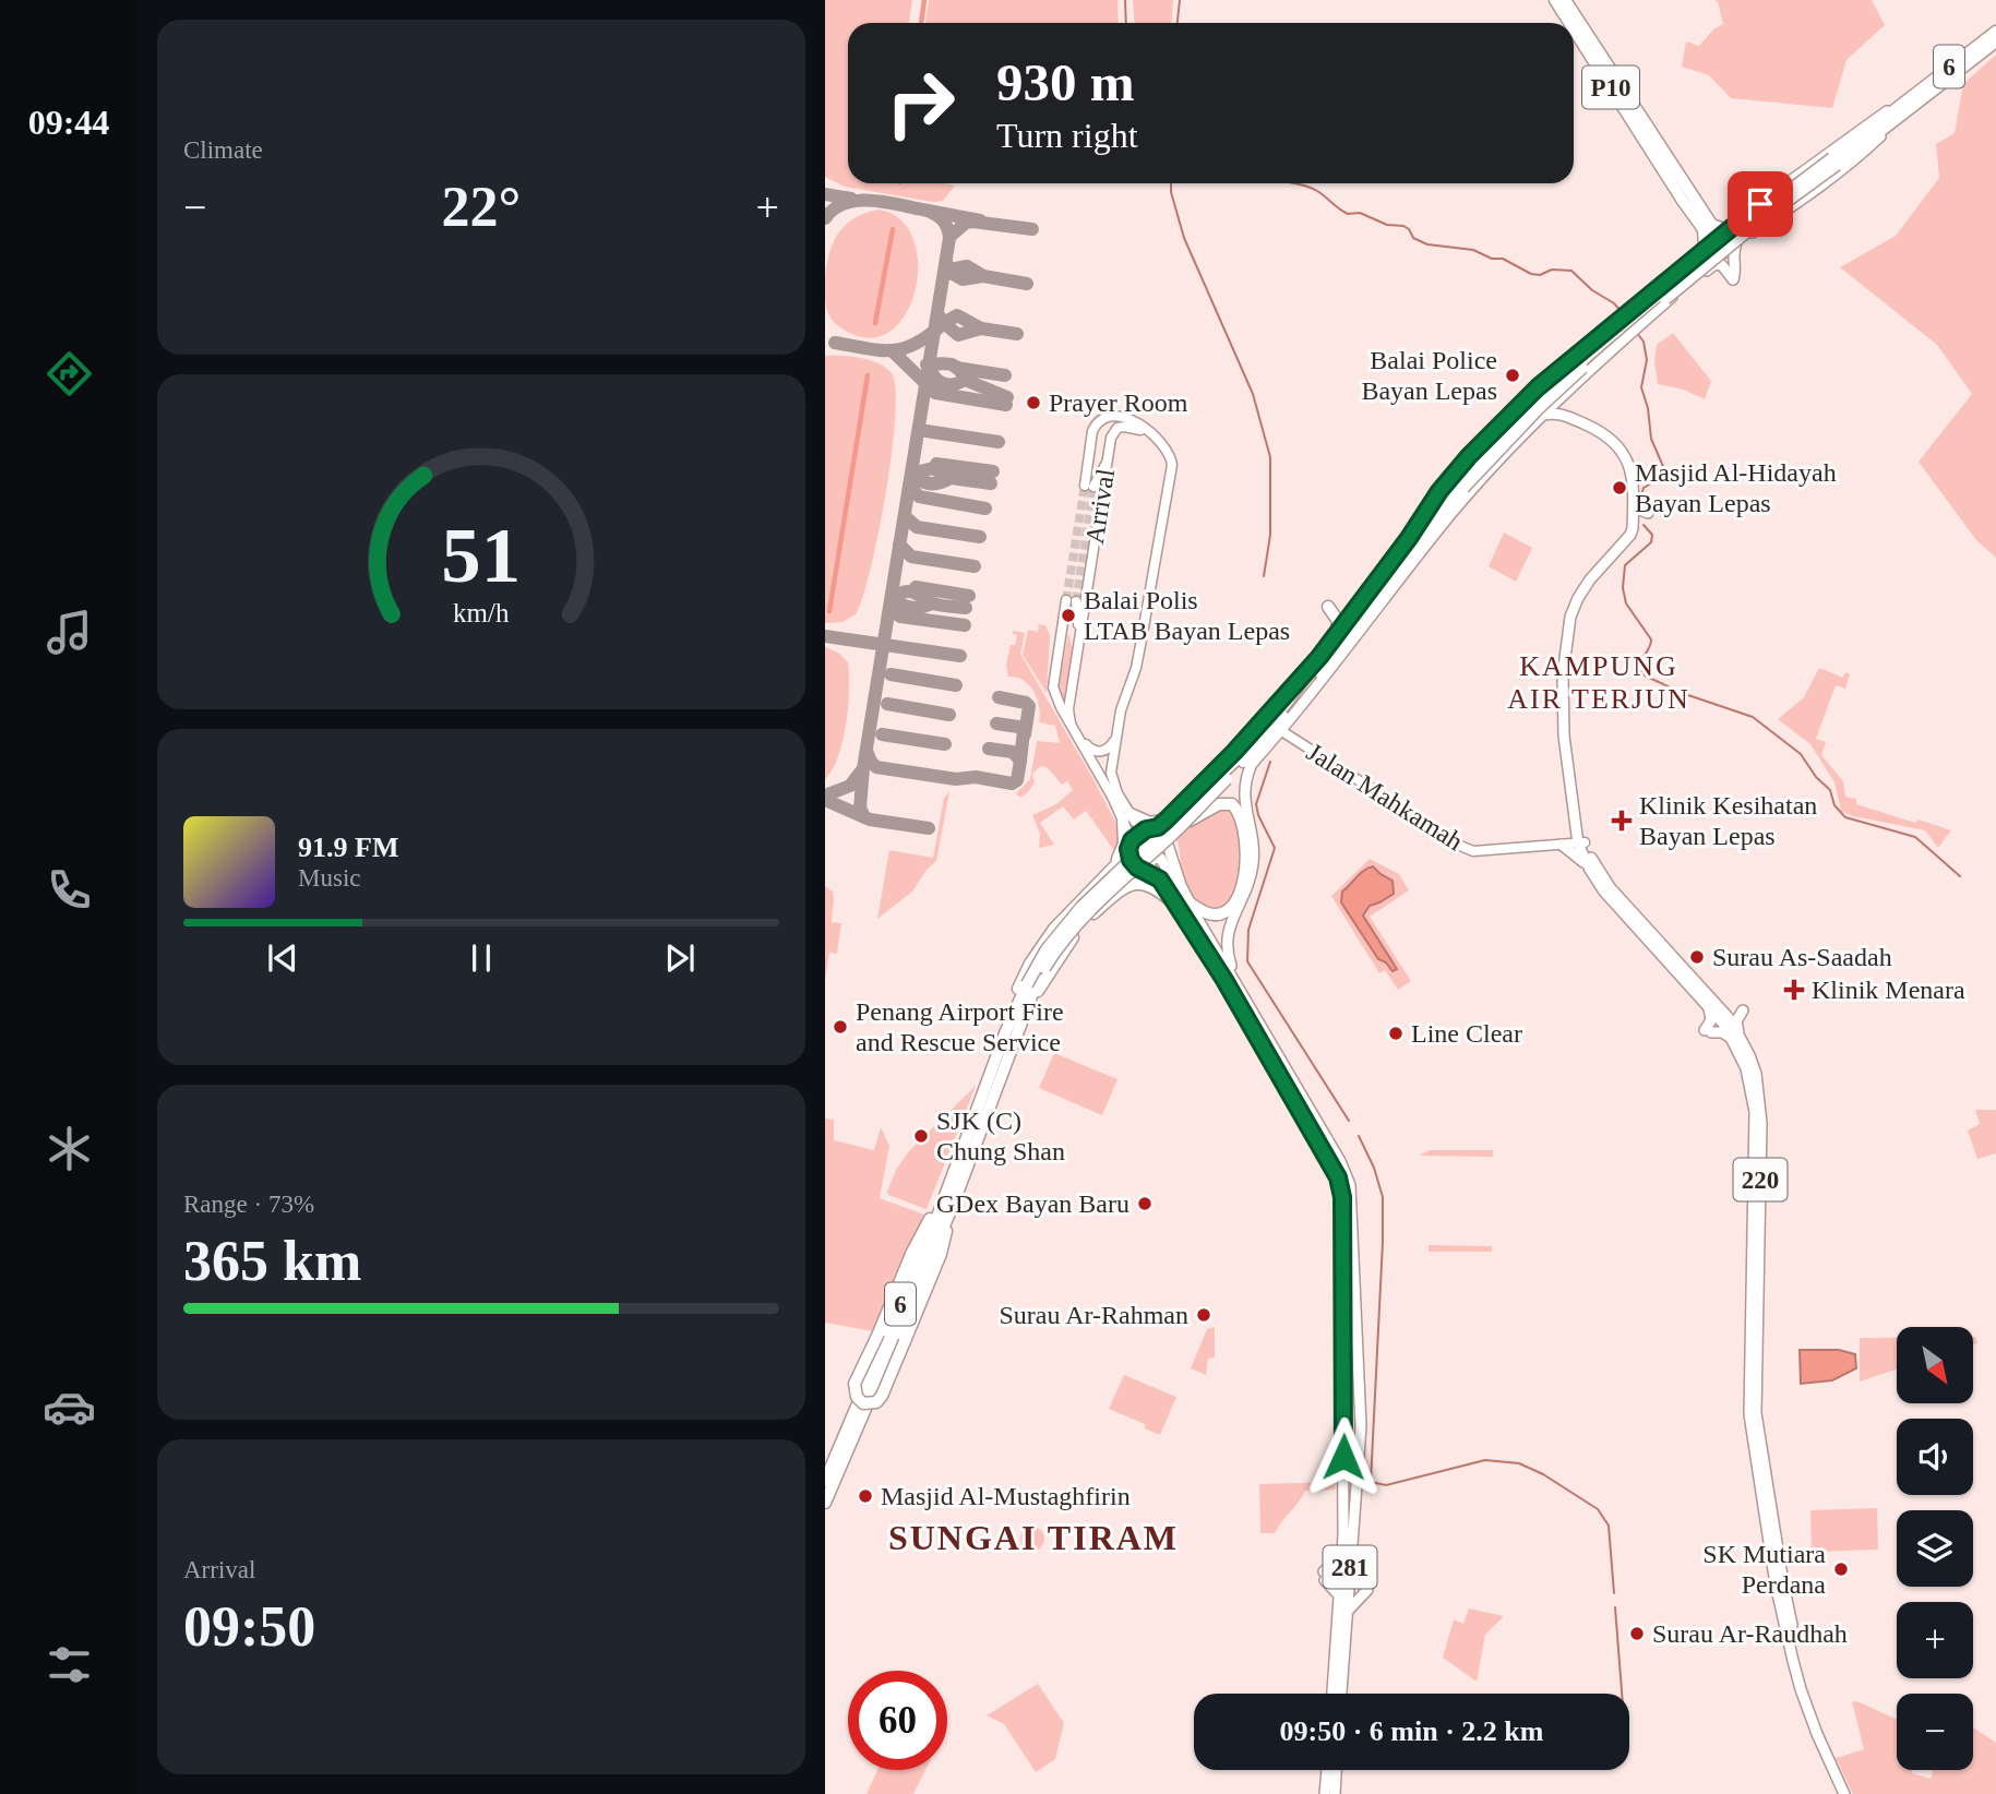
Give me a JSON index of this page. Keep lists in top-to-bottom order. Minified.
{"streets":{"highway":["6","P10"],"main road":["220","281"],"street":["Arrival","Jalan Mahkamah"]},"crossings":[["6","P10"],["Jalan Mahkamah","220"]],"districts":["KAMPUNG AIR TERJUN","SUNGAI TIRAM"],"places":{"other":["Balai Police Bayan Lepas","Prayer Room","Masjid Al-Hidayah Bayan Lepas","Balai Polis LTAB Bayan Lepas","Surau As-Saadah","Penang Airport Fire and Rescue Service","Line Clear","SJK (C) Chung Shan","GDex Bayan Baru","Surau Ar-Rahman","Masjid Al-Mustaghfirin","SK Mutiara Perdana","Surau Ar-Raudhah"],"health":["Klinik Kesihatan Bayan Lepas","Klinik Menara"]},"north":"bottom right","page":{"tabs":"09:44","tile":["Climate",["Range · 73%","365 km"],["Arrival","09:50"]],"turn":["930 m","Turn right"],"heat":["−","22°","+"],"song":["91.9 FM","Music"],"map_buttons":["+","−"],"limit":"60","trip":"09:50 · 6 min · 2.2 km","gauge":["51","km/h"]}}
